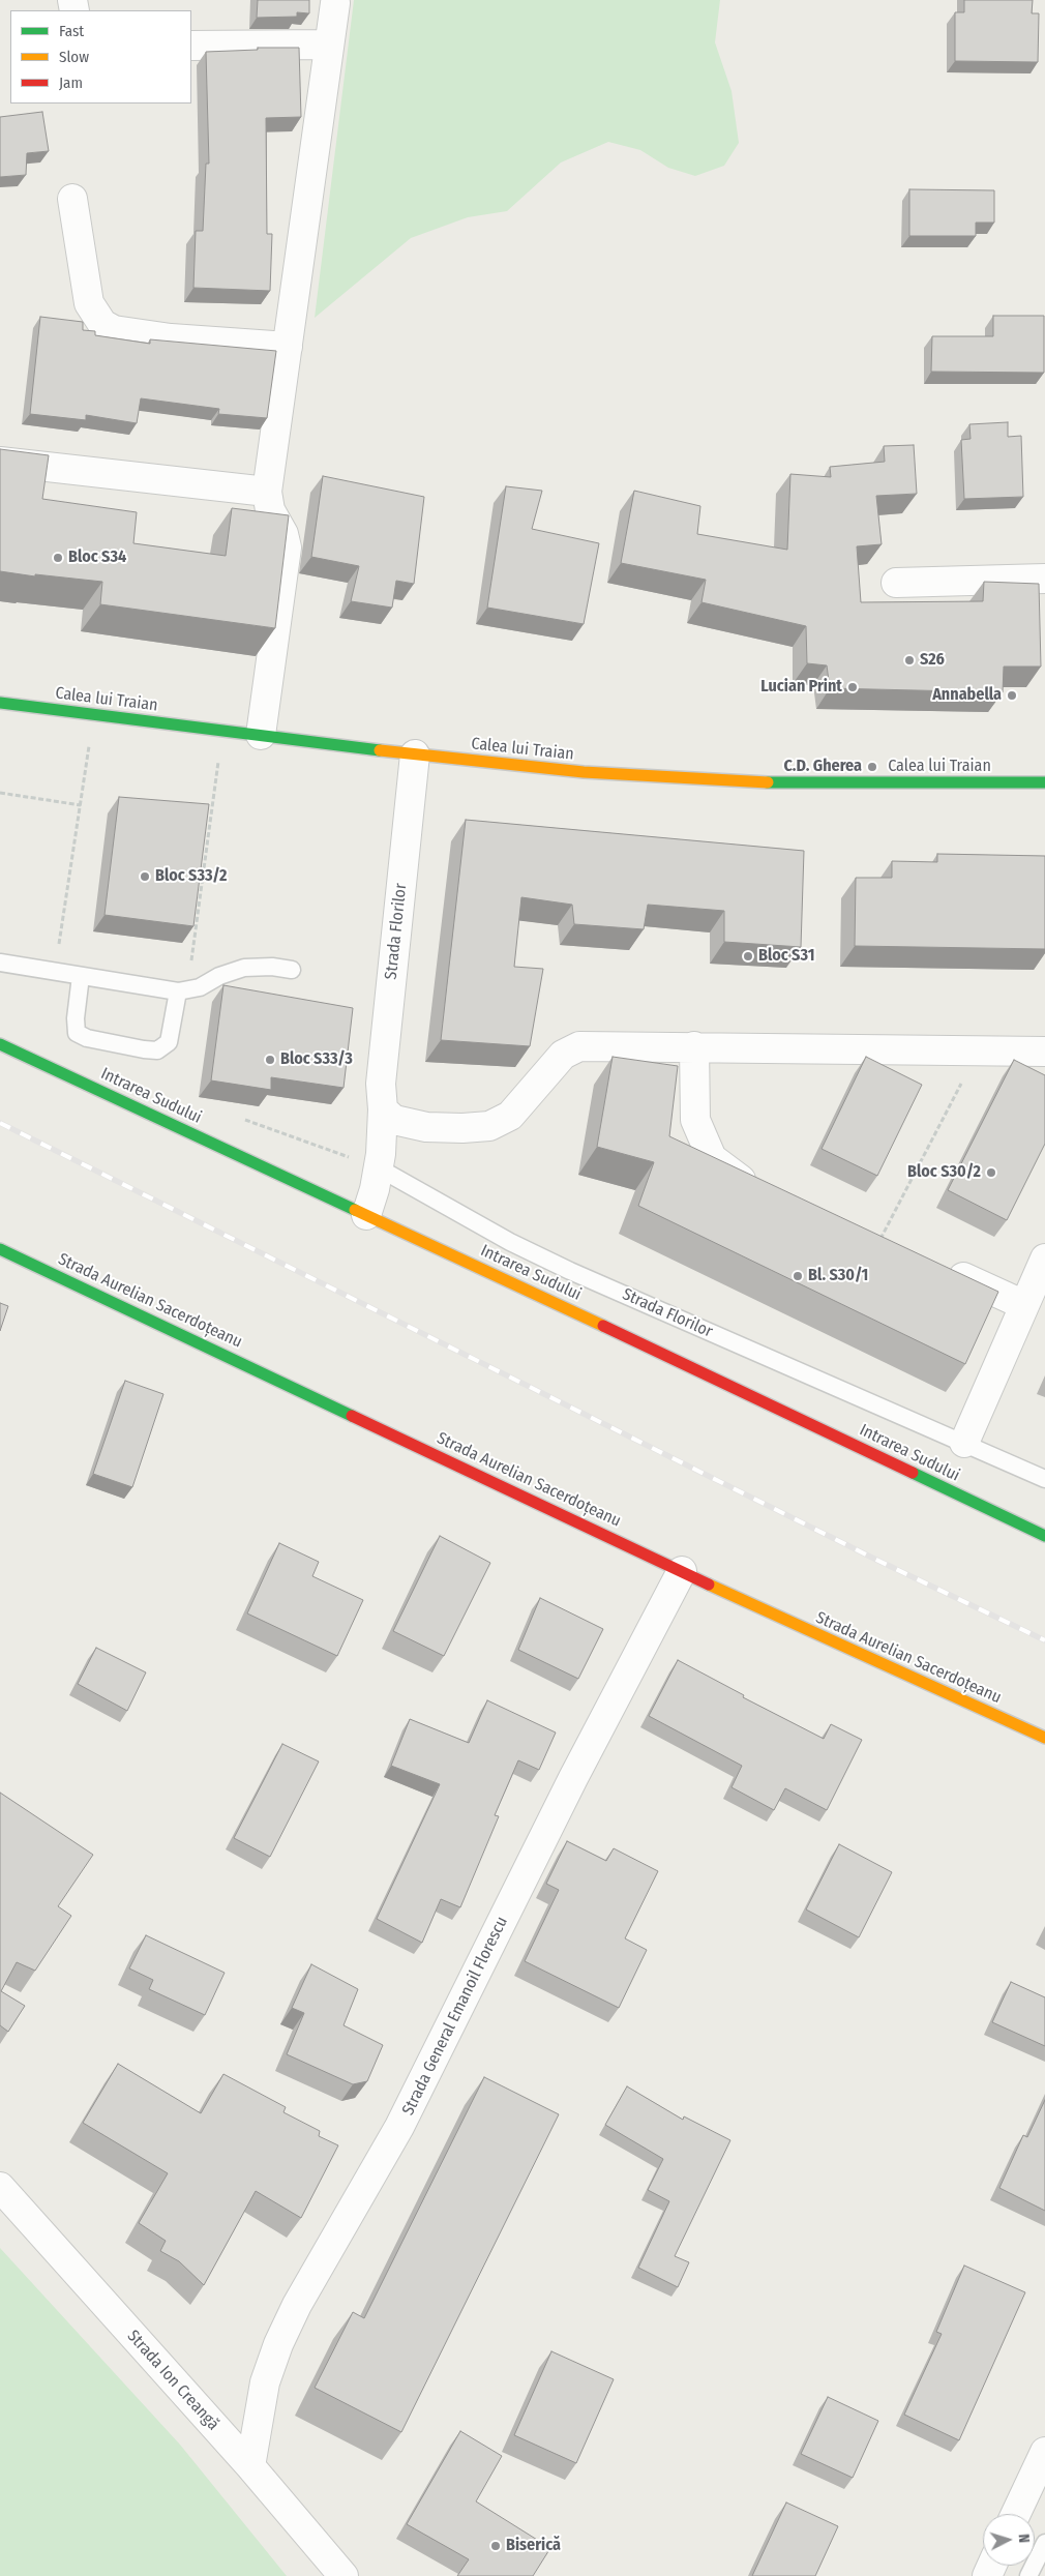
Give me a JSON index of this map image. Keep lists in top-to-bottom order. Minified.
{"streets":{"street":["Calea lui Traian","Strada Florilor","Intrarea Sudului","Strada Aurelian Sacerdoțeanu","Strada General Emanoil Florescu","Strada Ion Creangă"]},"crossings":[["Calea lui Traian","Strada Florilor"],["Strada Florilor","Intrarea Sudului"],["Strada Aurelian Sacerdoțeanu","Strada General Emanoil Florescu"],["Strada General Emanoil Florescu","Strada Ion Creangă"]],"places":["Bloc S34","S26","Lucian Print","Annabella","C.D. Gherea","Bloc S33/2","Bloc S31","Bloc S33/3","Bloc S30/2","Bl. S30/1","Biserică"],"legend":["Fast","Slow","Jam"],"north":"right"}
